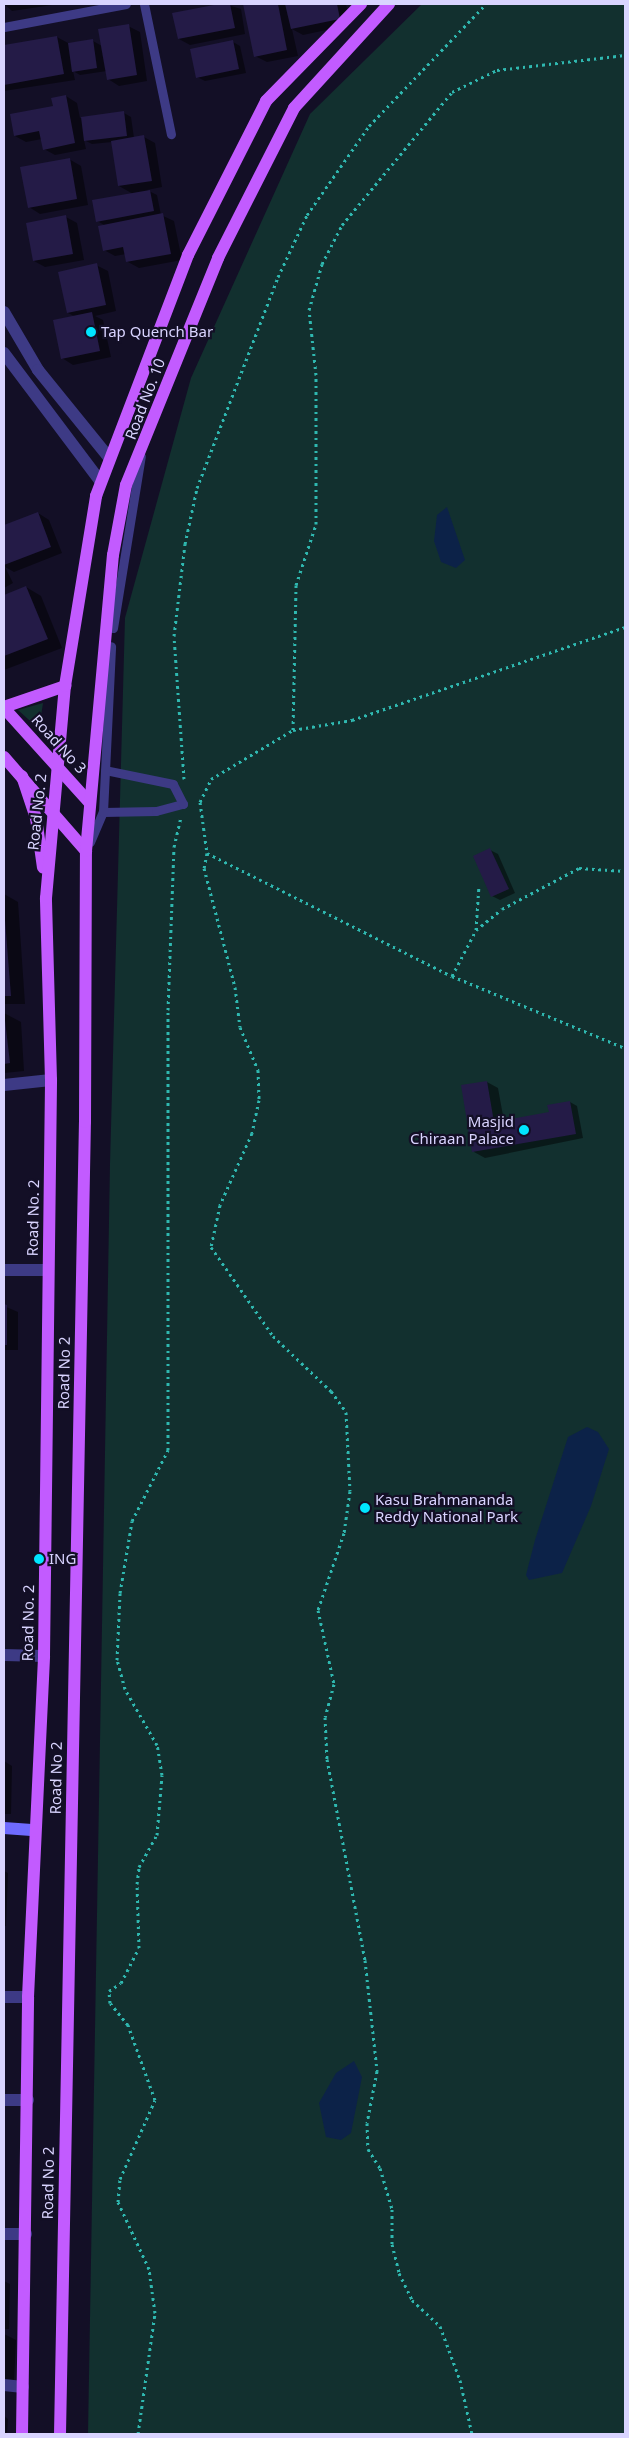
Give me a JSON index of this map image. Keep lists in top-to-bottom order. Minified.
{"streets":{"main road":["Road No. 10","Road No 3","Road No. 2","Road No 2"]},"crossings":[["Road No. 10","Road No 3"],["Road No. 10","Road No. 2"],["Road No 3","Road No. 2"]],"places":["Tap Quench Bar","Masjid Chiraan Palace","Kasu Brahmananda Reddy National Park","ING"]}
